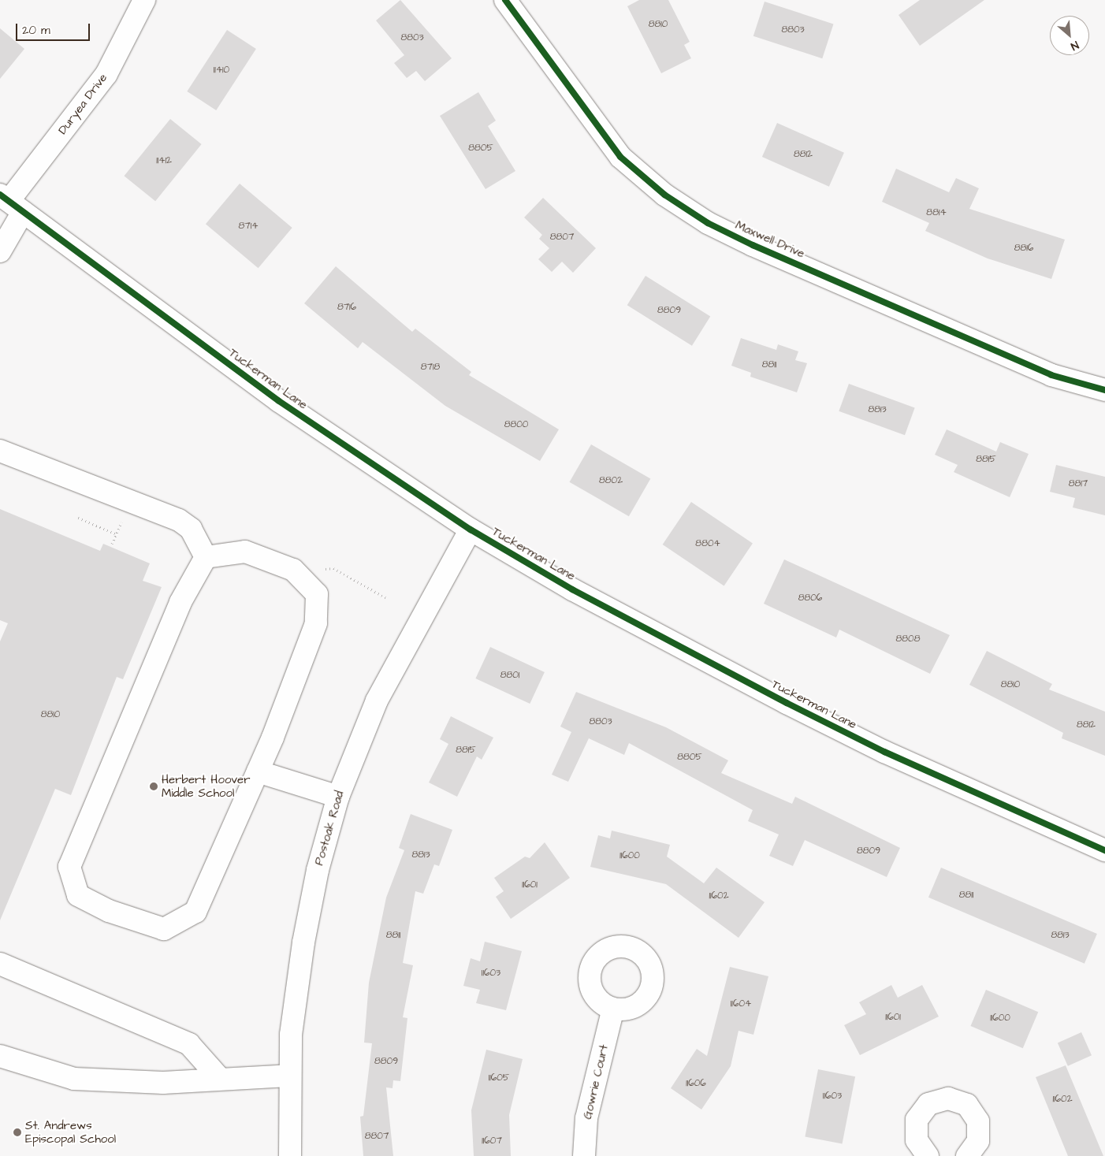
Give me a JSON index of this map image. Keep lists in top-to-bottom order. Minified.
{"streets":{"street":["Duryea Drive","Maxwell Drive","Tuckerman Lane","Postoak Road","Gowrie Court"]},"crossings":[["Duryea Drive","Tuckerman Lane"],["Tuckerman Lane","Postoak Road"]],"places":["Herbert Hoover Middle School","St. Andrews Episcopal School"],"house_numbers":["8810","8803","8803","11410","8805","8812","11412","8814","8714","8807","8816","8716","8809","8811","8718","8813","8800","8815","8802","8817","8804","8806","8808","8801","8810","8810","8803","8812","8815","8805","8809","8813","11600","11601","8811","11602","8811","8813","11603","11604","11601","11600","8809","11605","11606","11603","11602","8807","11607"],"scale_bar":"20 m","north":"bottom right"}
